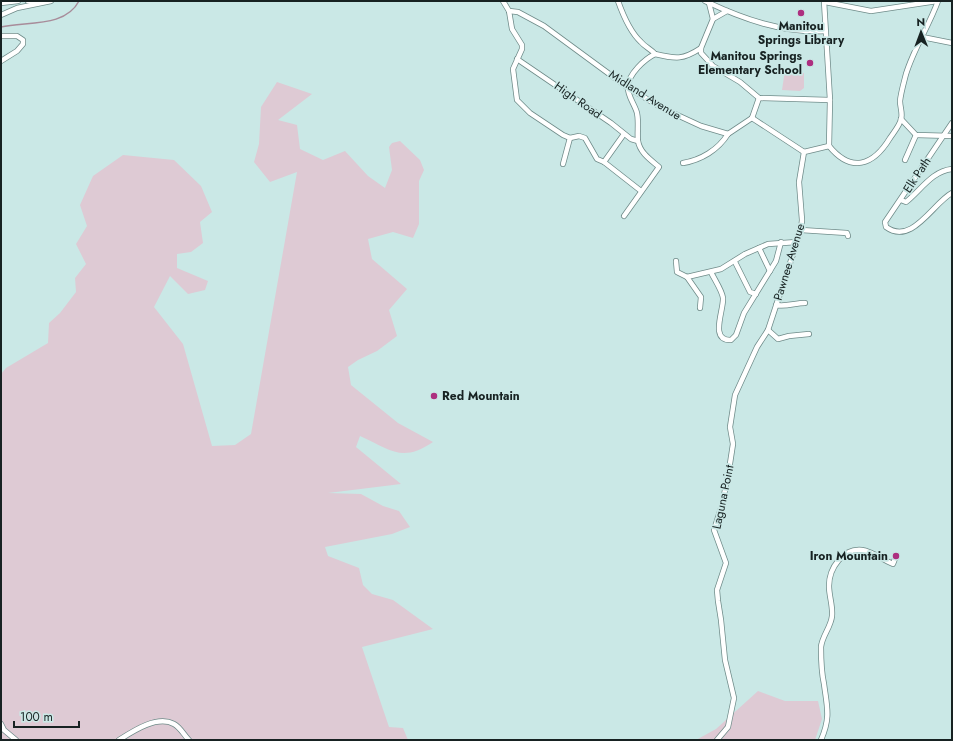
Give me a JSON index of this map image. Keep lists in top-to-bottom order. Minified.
{"streets":{"street":["Midland Avenue","High Road","Elk Path","Pawnee Avenue","Laguna Point"]},"crossings":[["Pawnee Avenue","Laguna Point"]],"places":["Manitou Springs Library","Manitou Springs Elementary School","Red Mountain","Iron Mountain"],"scale_bar":"100 m","north":"top"}
